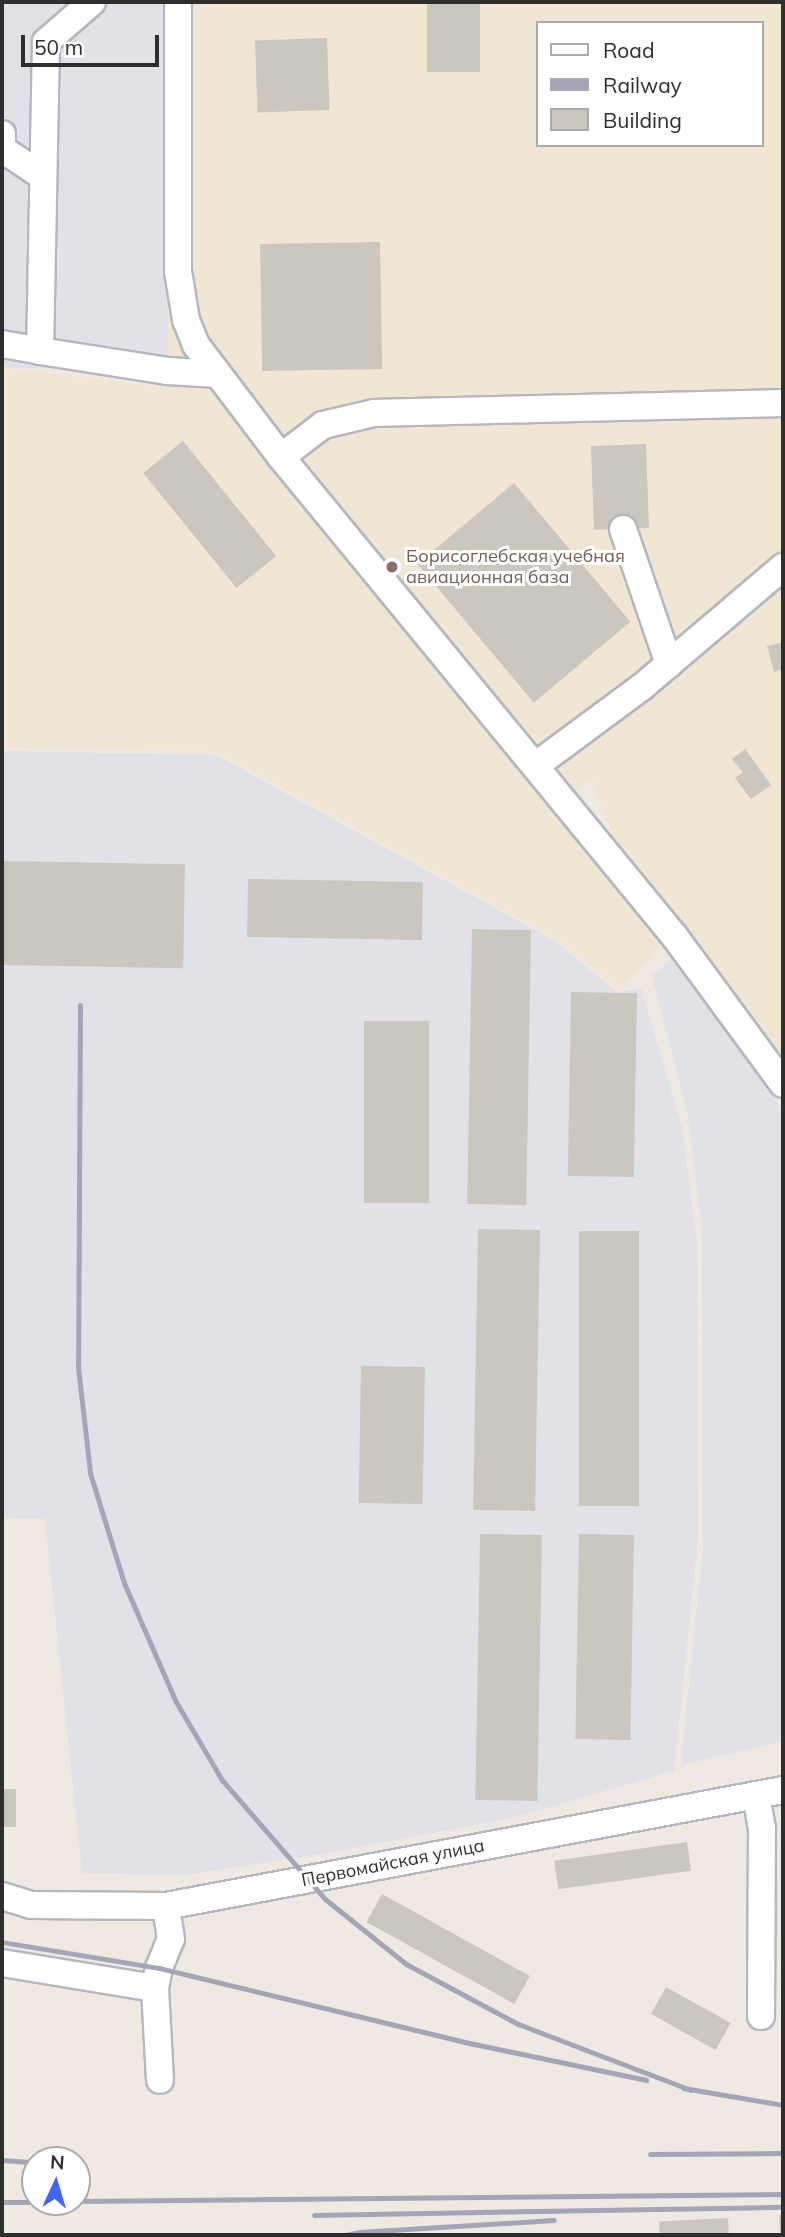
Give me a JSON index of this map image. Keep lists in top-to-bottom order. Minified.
{"streets":{"street":["Первомайская улица"]},"places":["Борисоглебская учебная авиационная база"],"legend":["Road","Railway","Building"],"scale_bar":"50 m","north":"top"}
